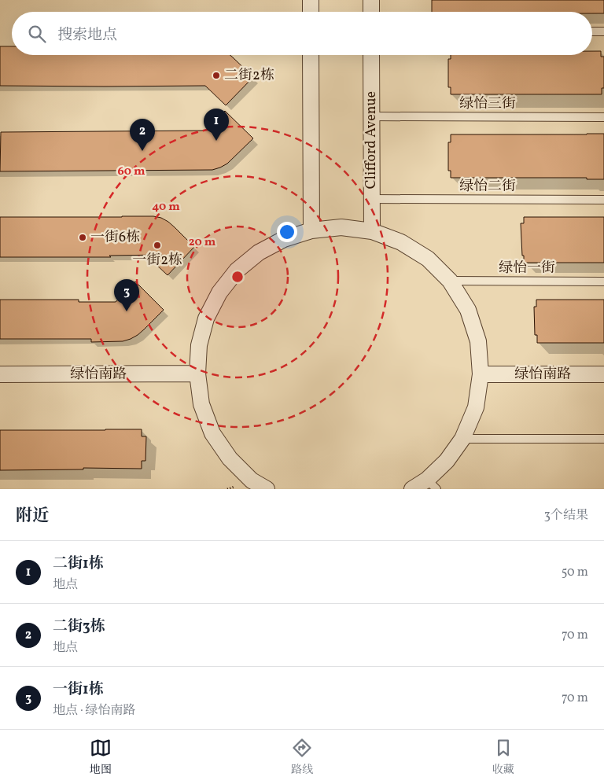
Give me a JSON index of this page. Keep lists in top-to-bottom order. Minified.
{"streets":{"street":["Clifford Avenue","绿怡南路"],"lane":["绿怡三街","绿怡二街","绿怡一街"]},"crossings":[["绿怡三街","Clifford Avenue"],["Clifford Avenue","绿怡二街"]],"places":["二街2栋","一街6栋","一街2栋"],"page":{"search":"搜索地点","pins":["1","2","3"],"heading":["附近","3个结果"],"list":[{"mark":"1","name":"二街1栋","note":"地点","value":"50 m"},{"mark":"2","name":"二街3栋","note":"地点","value":"70 m"},{"mark":"3","name":"一街1栋","note":"地点 · 绿怡南路","value":"70 m"}],"nav":["地图","路线","收藏"]},"rings":["60 m","40 m","20 m"]}
